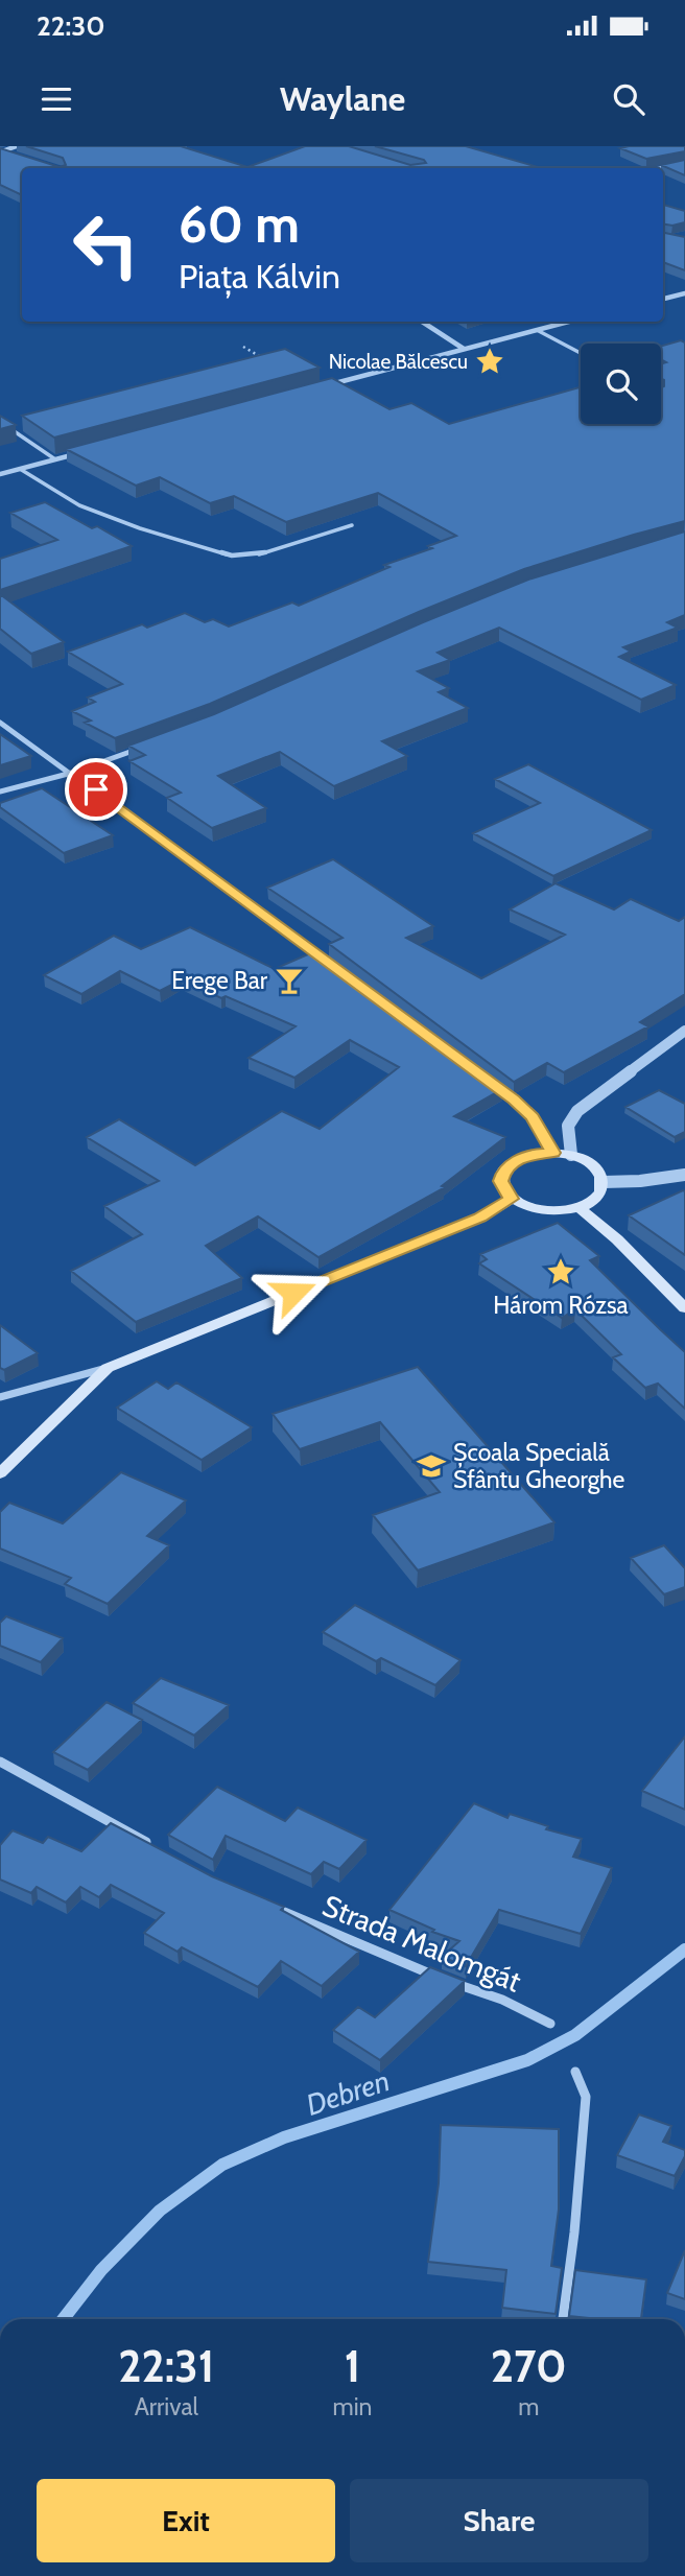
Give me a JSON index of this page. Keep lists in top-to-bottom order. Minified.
{"streets":{"street":["Strada Malomgát"]},"water":["Debren"],"places":{"place":["Nicolae Bălcescu","Három Rózsa"],"bar":["Erege Bar"],"school or university":["Școala Specială Sfântu Gheorghe"]},"page":{"status":"22:30","header":"Waylane","turn":["60 m","Piața Kálvin"],"eta":["22:31","Arrival","1","min","270","m"],"buttons":["Exit","Share"]}}
